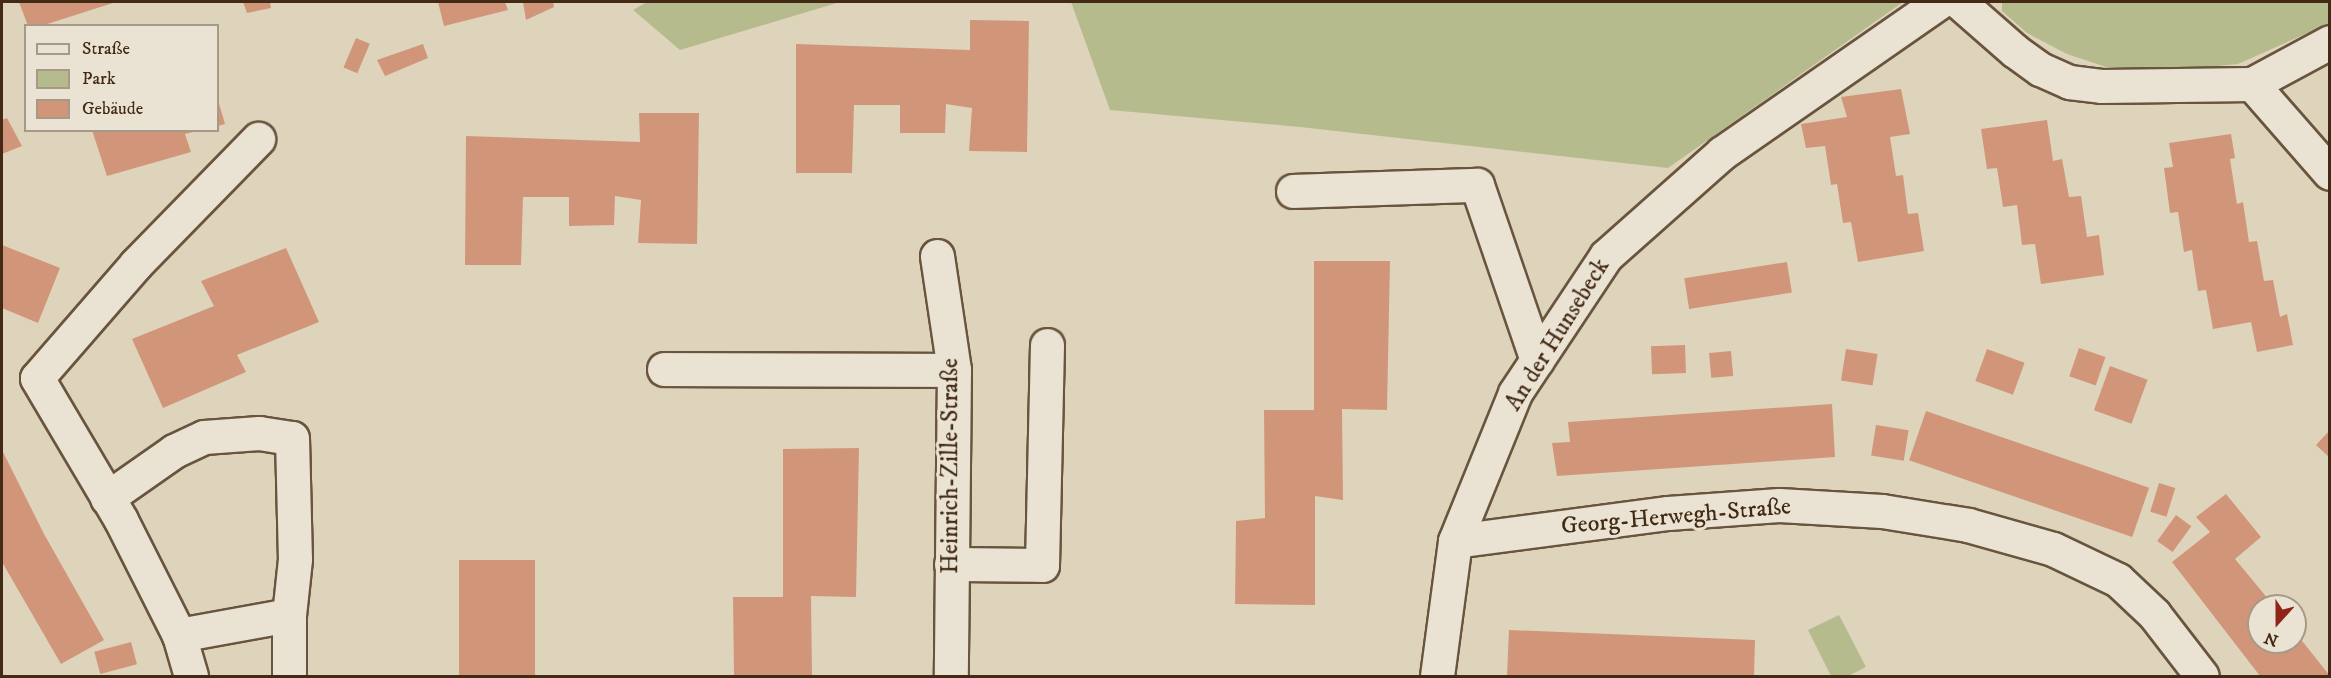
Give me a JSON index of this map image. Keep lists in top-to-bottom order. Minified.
{"streets":{"street":["An der Hunsebeck","Heinrich-Zille-Straße","Georg-Herwegh-Straße"]},"crossings":[["An der Hunsebeck","Georg-Herwegh-Straße"]],"legend":["Straße","Park","Gebäude"],"north":"bottom"}
